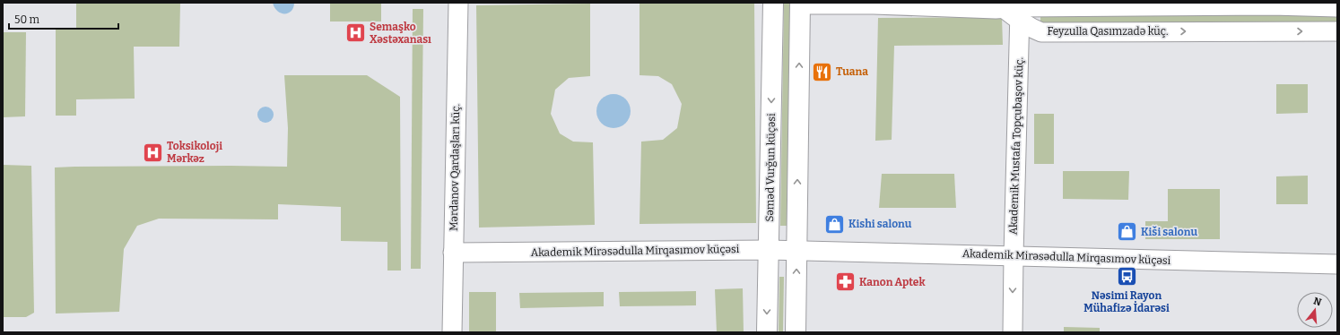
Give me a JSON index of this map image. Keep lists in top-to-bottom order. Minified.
{"streets":{"main road":["Səməd Vurğun küçəsi"],"street":["Feyzulla Qasımzadə küç.","Akademik Mustafa Topçubaşov küç.","Mərdanov Qardaşları küç.","Akademik Mirəsədulla Mirqasımov küçəsi"]},"crossings":[["Feyzulla Qasımzadə küç.","Akademik Mustafa Topçubaşov küç."],["Akademik Mustafa Topçubaşov küç.","Akademik Mirəsədulla Mirqasımov küçəsi"],["Mərdanov Qardaşları küç.","Akademik Mirəsədulla Mirqasımov küçəsi"],["Səməd Vurğun küçəsi","Akademik Mirəsədulla Mirqasımov küçəsi"]],"places":{"hospital":["Semaşko Xəstəxanası","Toksikoloji Mərkəz"],"restaurant":["Tuana"],"shop":["Kishi salonu","Kiši salonu"],"bus stop":["Nəsimi Rayon Mühafizə İdarəsi"],"pharmacy":["Kanon Aptek"]},"scale_bar":"50 m","north":"top"}
